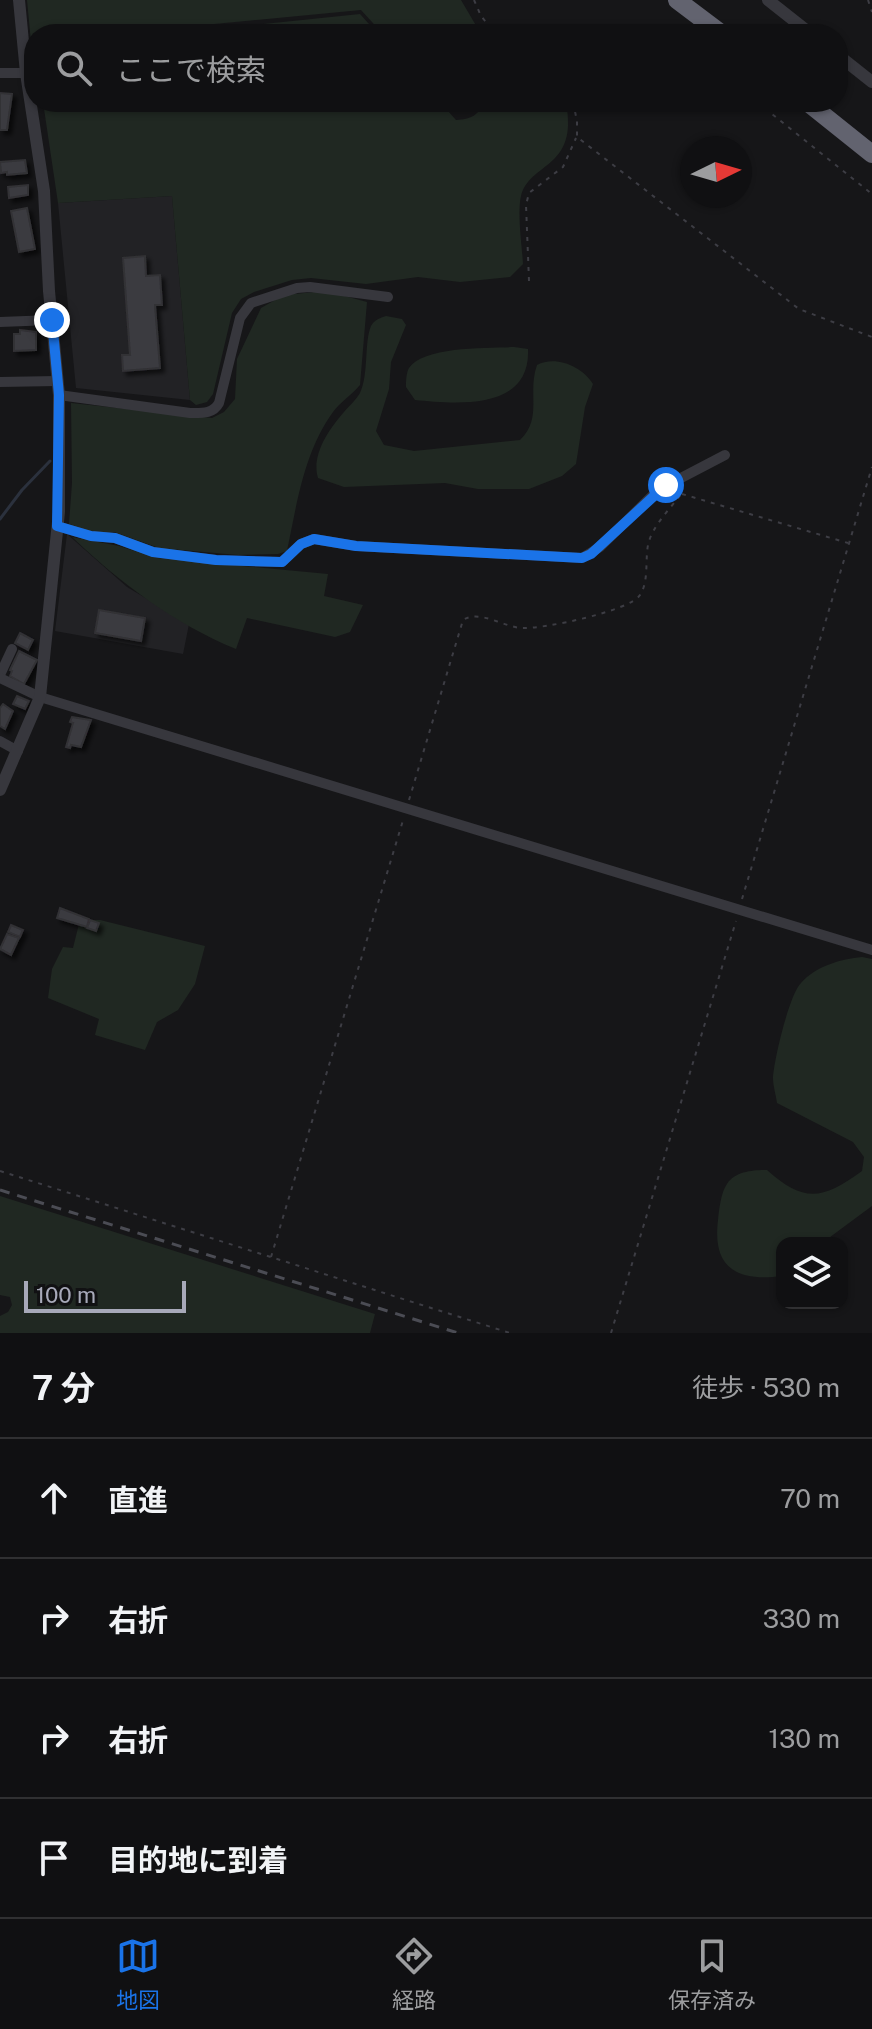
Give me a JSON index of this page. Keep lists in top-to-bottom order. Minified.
{"scale_bar":"100 m","north":"right","page":{"search":"ここで検索","scale":"100 m","heading":["7 分","徒歩 · 530 m"],"list":[["直進","70 m"],["右折","330 m"],["右折","130 m"],"目的地に到着"],"nav":["地図","経路","保存済み"]}}
